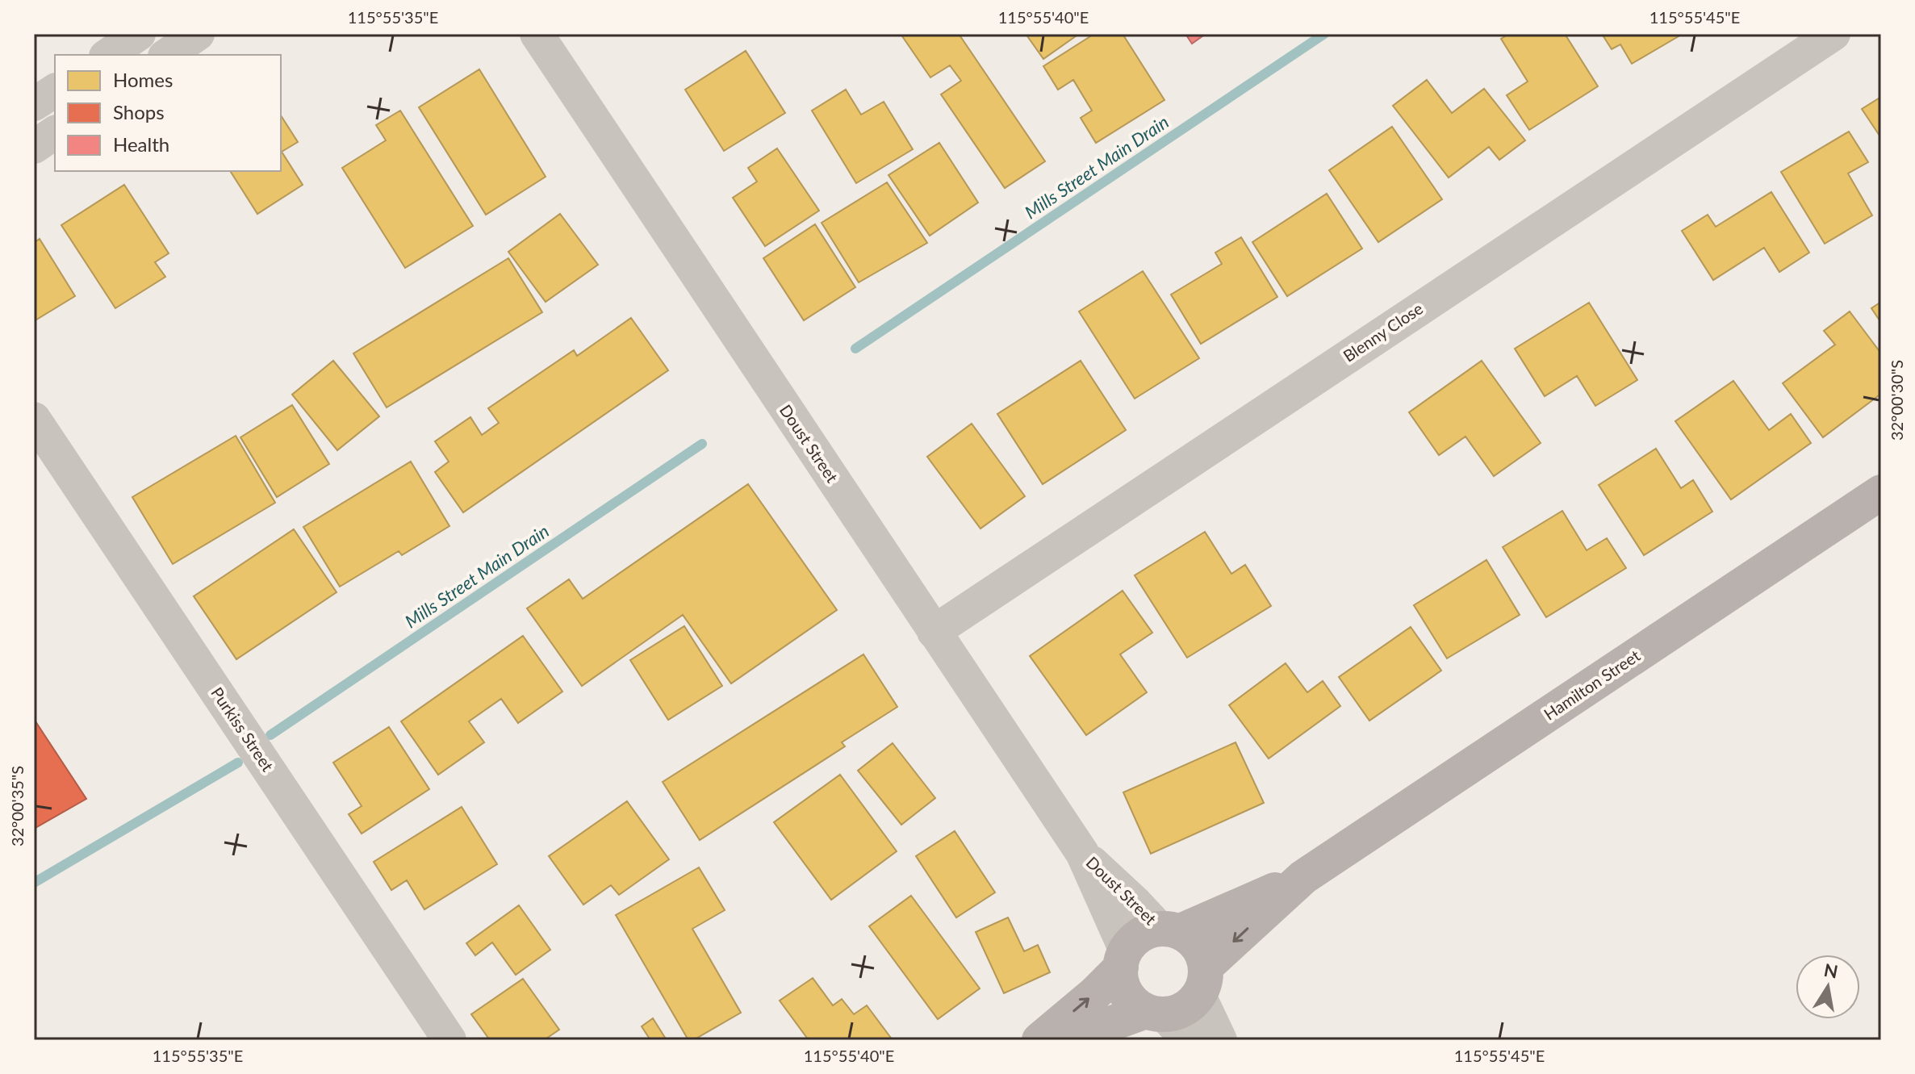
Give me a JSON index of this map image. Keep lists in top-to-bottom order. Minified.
{"streets":{"main road":["Hamilton Street"],"street":["Blenny Close","Doust Street","Purkiss Street"]},"crossings":[["Blenny Close","Doust Street"],["Doust Street","Hamilton Street"]],"water":["Mills Street Main Drain"],"legend":["Homes","Shops","Health"],"north":"top","coordinates":["115°55'35\"E","115°55'40\"E","115°55'45\"E","32°00'30\"S","32°00'35\"S"]}
